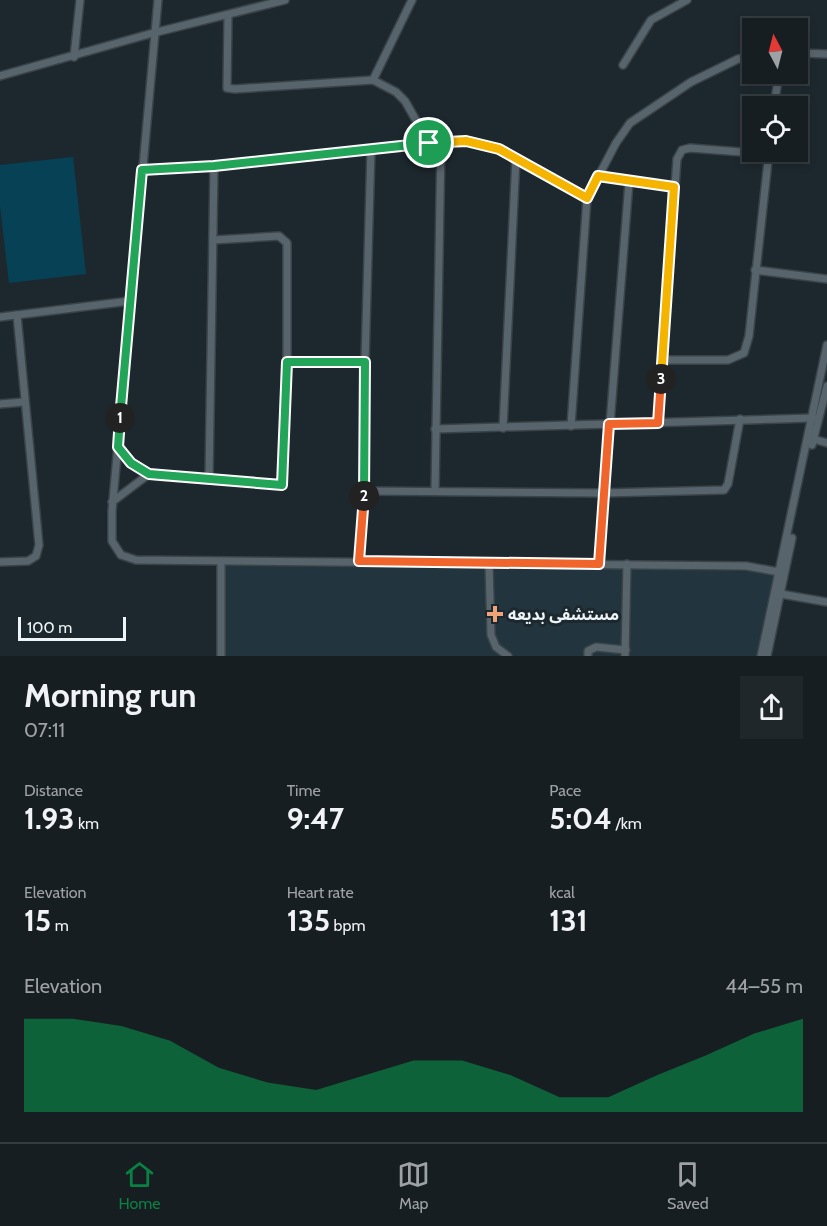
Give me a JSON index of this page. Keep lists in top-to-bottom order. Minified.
{"places":{"health":["مستشفى بديعه"]},"scale_bar":"100 m","north":"top","page":{"pins":["3","1","2"],"scale":"100 m","heading":["Morning run","07:11"],"stats":[["Distance","1.93 km"],["Time","9:47"],["Pace","5:04 /km"],["Elevation","15 m"],["Heart rate","135 bpm"],["kcal","131"]],"chart":["Elevation","44–55 m"],"tabs":["Home","Map","Saved"]}}
